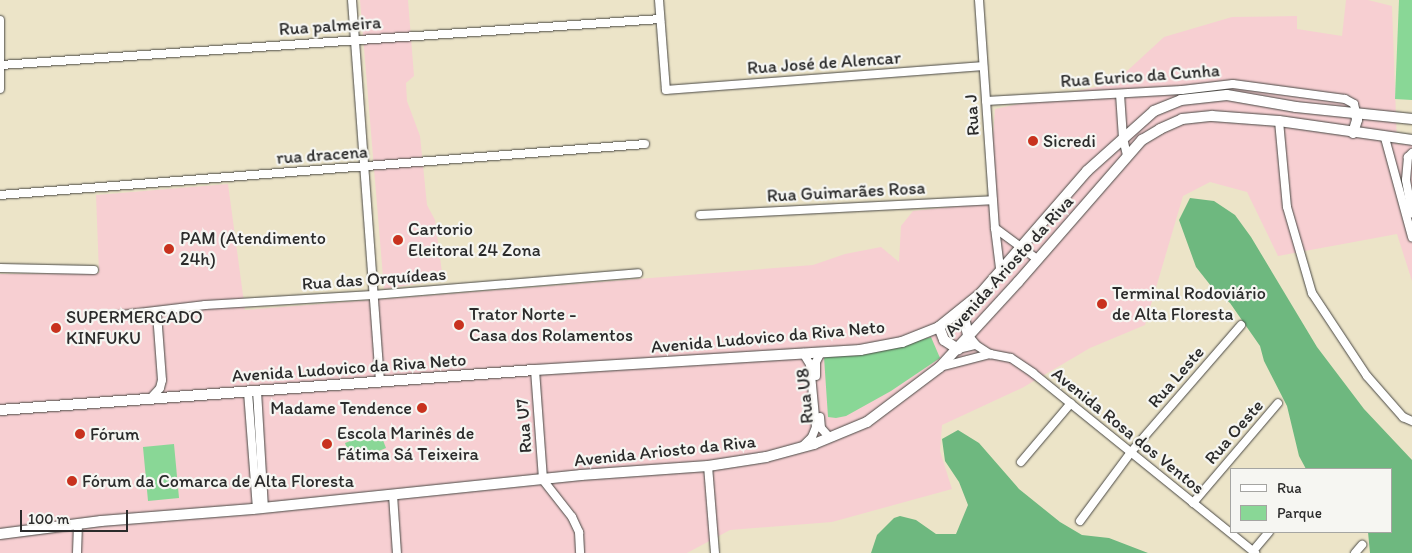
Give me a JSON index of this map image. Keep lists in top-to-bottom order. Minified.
{"streets":{"street":["Rua palmeira","Rua José de Alencar","Rua Eurico da Cunha","Rua J","rua dracena","Rua Guimarães Rosa","Avenida Ariosto da Riva","Rua das Orquídeas","Avenida Ludovico da Riva Neto","Rua Leste","Rua U8","Rua U7","Avenida Rosa dos Ventos","Rua Oeste"]},"crossings":[["Rua palmeira","Rua José de Alencar"],["Rua José de Alencar","Rua J"],["Rua Eurico da Cunha","Rua J"],["Rua Eurico da Cunha","Avenida Ludovico da Riva Neto"],["Rua J","Rua Guimarães Rosa"],["Rua J","Avenida Ludovico da Riva Neto"],["Avenida Ariosto da Riva","Rua U8"],["Avenida Ariosto da Riva","Rua U7"],["Avenida Ariosto da Riva","Avenida Rosa dos Ventos"],["Avenida Ludovico da Riva Neto","Rua U8"],["Avenida Ludovico da Riva Neto","Rua U7"],["Rua Leste","Avenida Rosa dos Ventos"],["Avenida Rosa dos Ventos","Rua Oeste"]],"places":["Sicredi","Cartorio Eleitoral 24 Zona","PAM (Atendimento 24h)","Terminal Rodoviário de Alta Floresta","Trator Norte - Casa dos Rolamentos","SUPERMERCADO KINFUKU","Madame Tendence","Fórum","Escola Marinês de Fátima Sá Teixeira","Fórum da Comarca de Alta Floresta"],"legend":["Rua","Parque"],"scale_bar":"100 m"}
